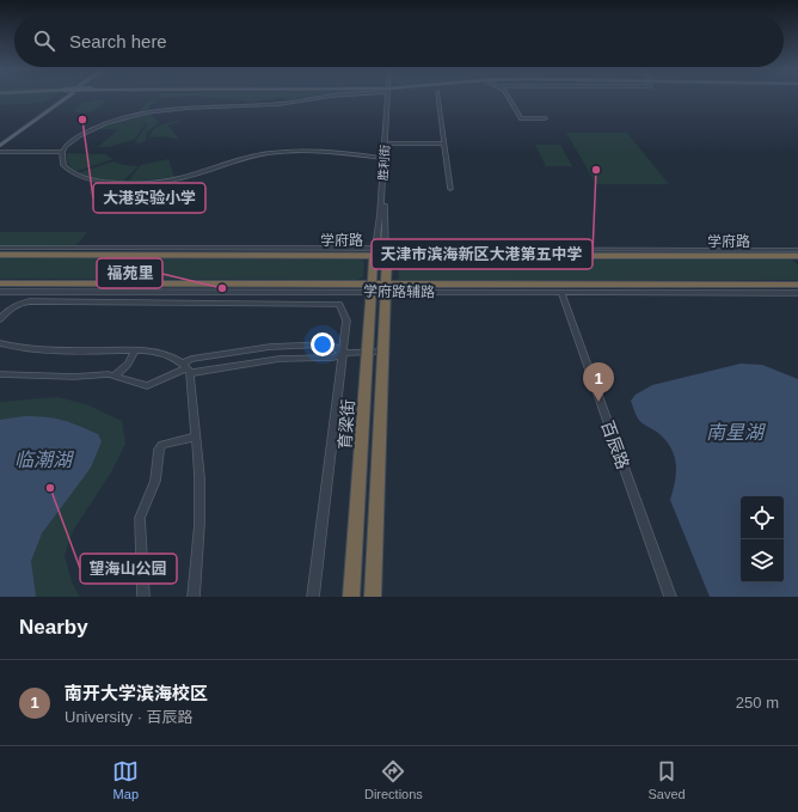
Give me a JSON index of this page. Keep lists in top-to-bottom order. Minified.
{"streets":{"highway":["学府路","育梁街"],"street":["胜利街","学府路辅路","百辰路"]},"crossings":[["胜利街","学府路"],["胜利街","育梁街"],["学府路","育梁街"],["学府路辅路","育梁街"],["学府路辅路","百辰路"]],"water":["南星湖","临潮湖"],"places":["大港实验小学","天津市滨海新区大港第五中学","福苑里","望海山公园"],"page":{"search":"Search here","pins":"1","heading":"Nearby","list":[{"mark":"1","name":"南开大学滨海校区","note":"University · 百辰路","value":"250 m"}],"nav":["Map","Directions","Saved"]}}
